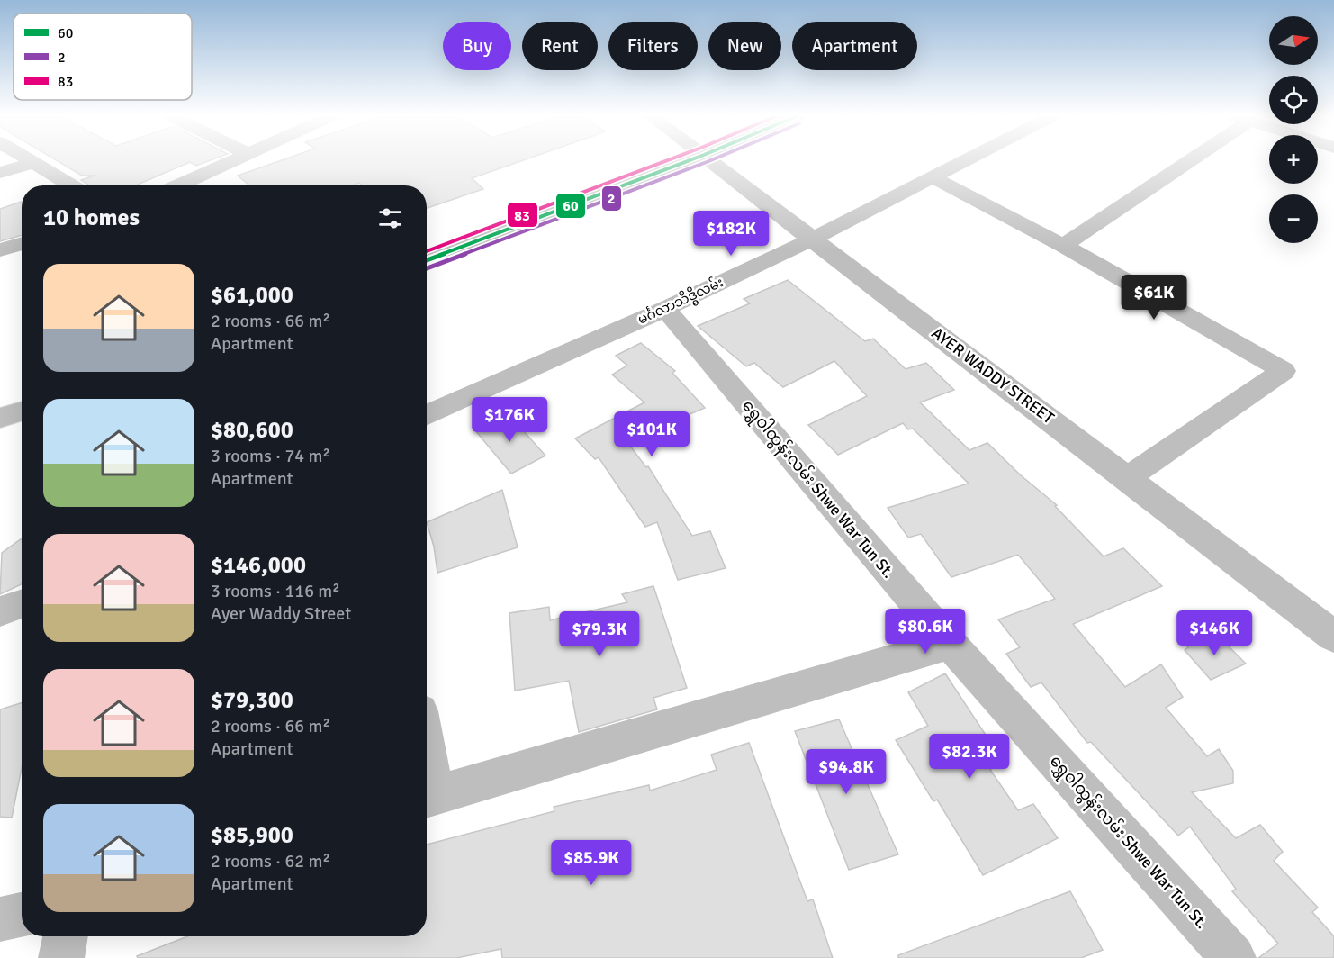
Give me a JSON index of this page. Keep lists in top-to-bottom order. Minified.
{"streets":{"street":["မင်္ဂလာသိဒ္ဓိလမ်း","AYER WADDY STREET","ရွှေဝါထွန်းလမ်း Shwe War Tun St."]},"crossings":[["မင်္ဂလာသိဒ္ဓိလမ်း","AYER WADDY STREET"],["မင်္ဂလာသိဒ္ဓိလမ်း","ရွှေဝါထွန်းလမ်း Shwe War Tun St."]],"lines":["transit line 60","transit line 2","transit line 83"],"legend":["60","2","83"],"north":"right","page":{"map_buttons":["+","−"],"chip":["Buy","Rent","Filters","New","Apartment"],"heading":"10 homes","price":["$182K","$61K","$176K","$101K","$80.6K","$146K","$79.3K","$82.3K","$94.8K","$85.9K"],"list":[{"name":"$61,000","note":"2 rooms · 66 m² · Apartment"},{"name":"$80,600","note":"3 rooms · 74 m² · Apartment"},{"name":"$146,000","note":"3 rooms · 116 m² · Ayer Waddy Street"},{"name":"$79,300","note":"2 rooms · 66 m² · Apartment"},{"name":"$85,900","note":"2 rooms · 62 m² · Apartment"}]}}
